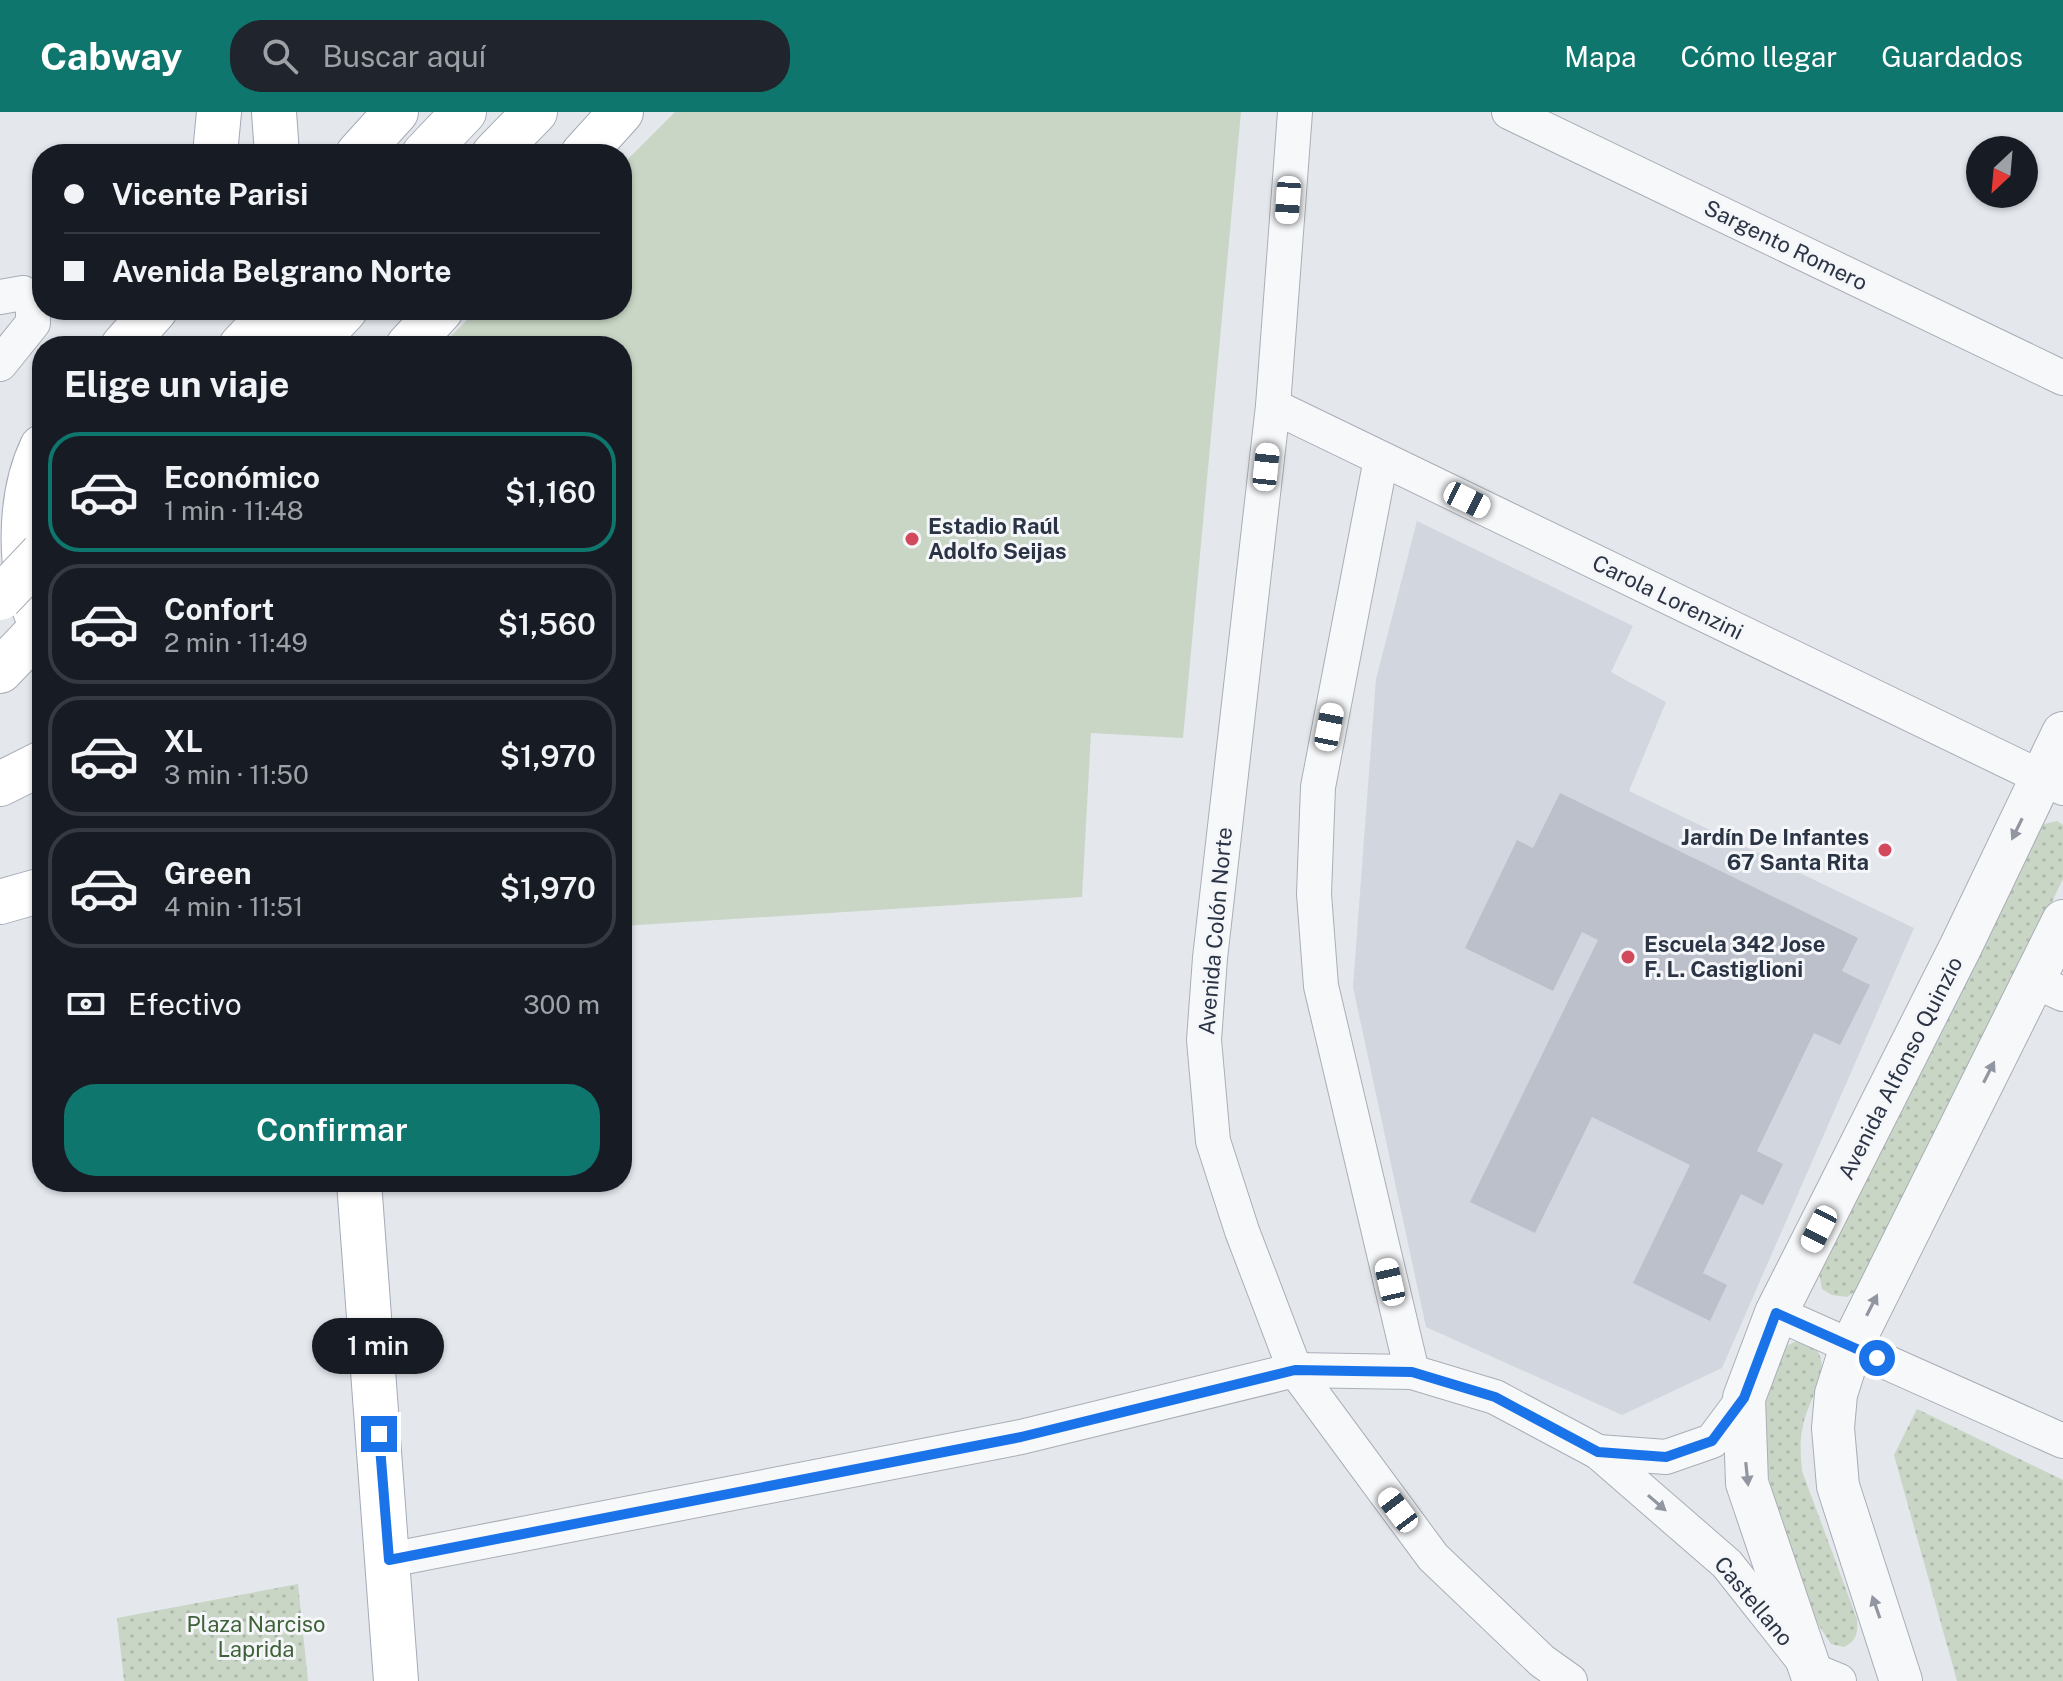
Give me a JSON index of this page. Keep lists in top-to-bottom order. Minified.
{"streets":{"street":["Sargento Romero","Carola Lorenzini","Avenida Colón Norte","Avenida Alfonso Quinzio","Castellano"]},"crossings":[["Carola Lorenzini","Avenida Colón Norte"],["Carola Lorenzini","Avenida Alfonso Quinzio"],["Avenida Colón Norte","Castellano"],["Avenida Alfonso Quinzio","Castellano"]],"parks":["Plaza Narciso Laprida"],"places":["Estadio Raúl Adolfo Seijas","Jardín De Infantes 67 Santa Rita","Escuela 342 Jose F. L. Castiglioni"],"north":"bottom left","page":{"header":"Cabway","search":"Buscar aquí","nav":["Mapa","Cómo llegar","Guardados"],"banner":["Vicente Parisi","Avenida Belgrano Norte"],"heading":"Elige un viaje","list":[{"name":"Económico","note":"1 min · 11:48","value":"$1,160"},{"name":"Confort","note":"2 min · 11:49","value":"$1,560"},{"name":"XL","note":"3 min · 11:50","value":"$1,970"},{"name":"Green","note":"4 min · 11:51","value":"$1,970"}],"pay":["Efectivo","300 m"],"buttons":"Confirmar","bubble":"1 min"}}
